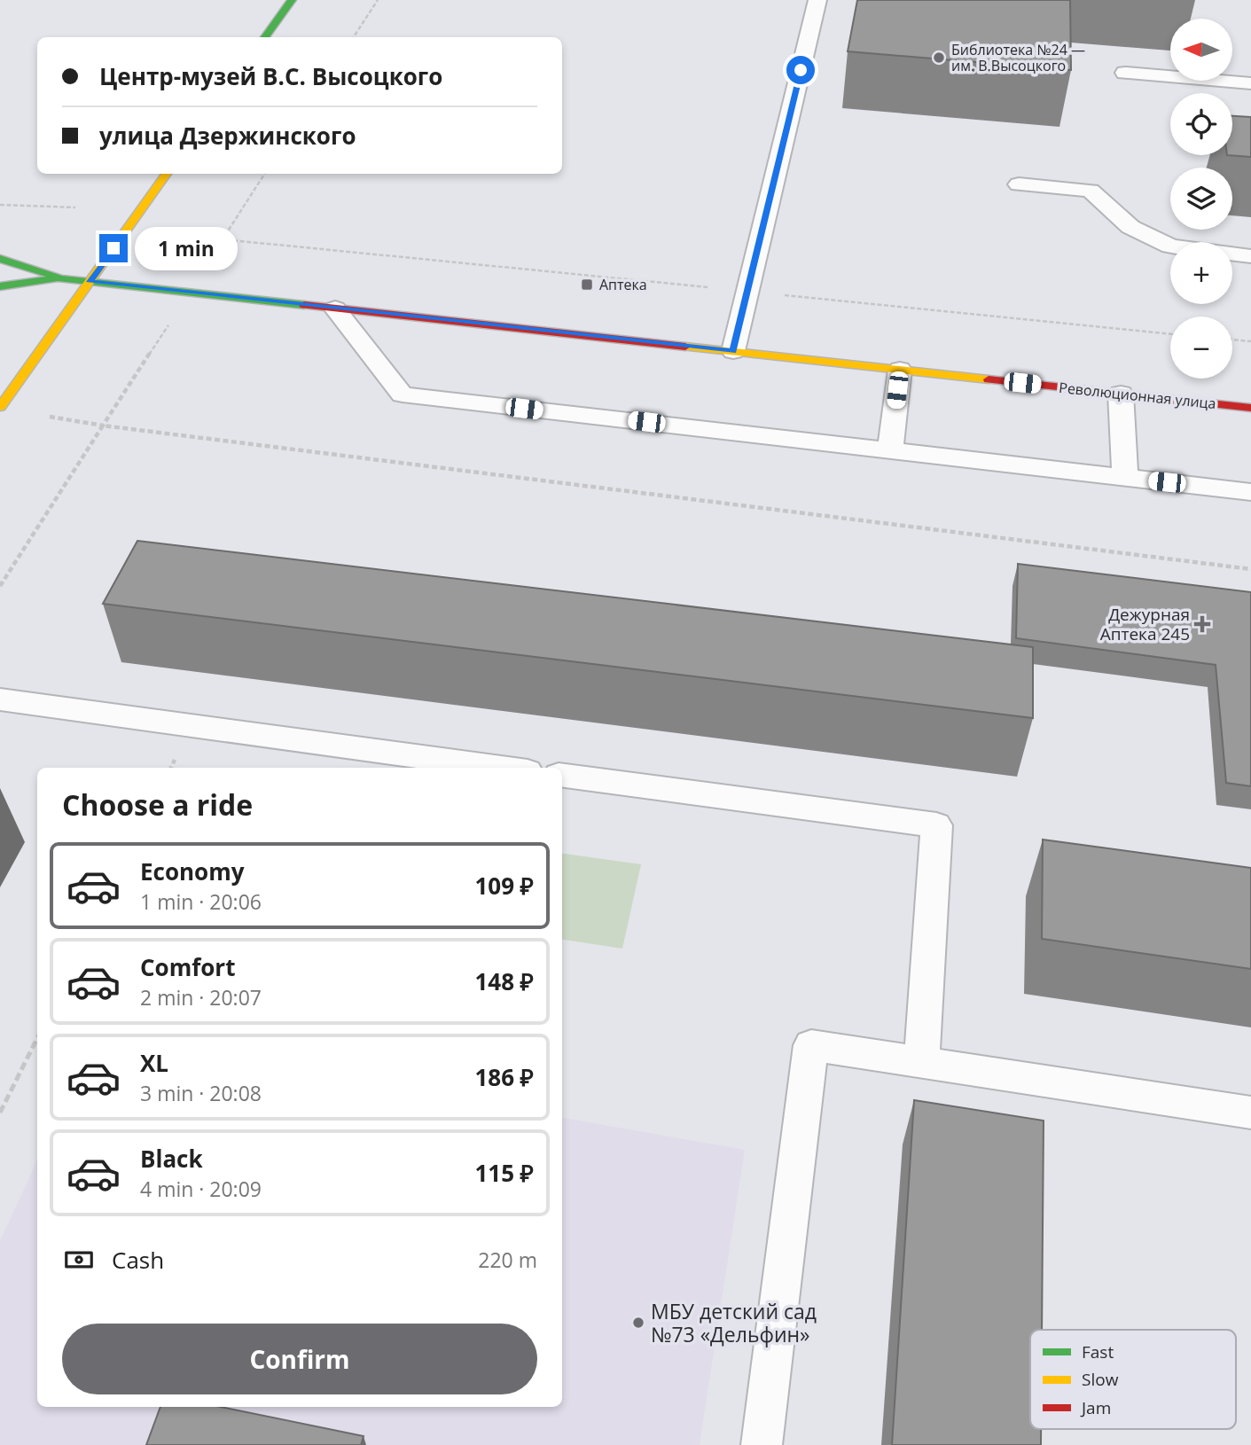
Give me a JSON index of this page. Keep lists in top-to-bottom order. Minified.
{"streets":{"main road":["Революционная улица"]},"places":{"other":["Библиотека №24 — им. В.Высоцкого","МБУ детский сад №73 «Дельфин»"],"transit":["Аптека"],"health":["Дежурная Аптека 245"]},"legend":["Fast","Slow","Jam"],"north":"left","page":{"map_buttons":["+","−"],"banner":["Центр-музей В.С. Высоцкого","улица Дзержинского"],"bubble":"1 min","heading":"Choose a ride","list":[{"name":"Economy","note":"1 min · 20:06","value":"109 ₽"},{"name":"Comfort","note":"2 min · 20:07","value":"148 ₽"},{"name":"XL","note":"3 min · 20:08","value":"186 ₽"},{"name":"Black","note":"4 min · 20:09","value":"115 ₽"}],"pay":["Cash","220 m"],"buttons":"Confirm"}}
